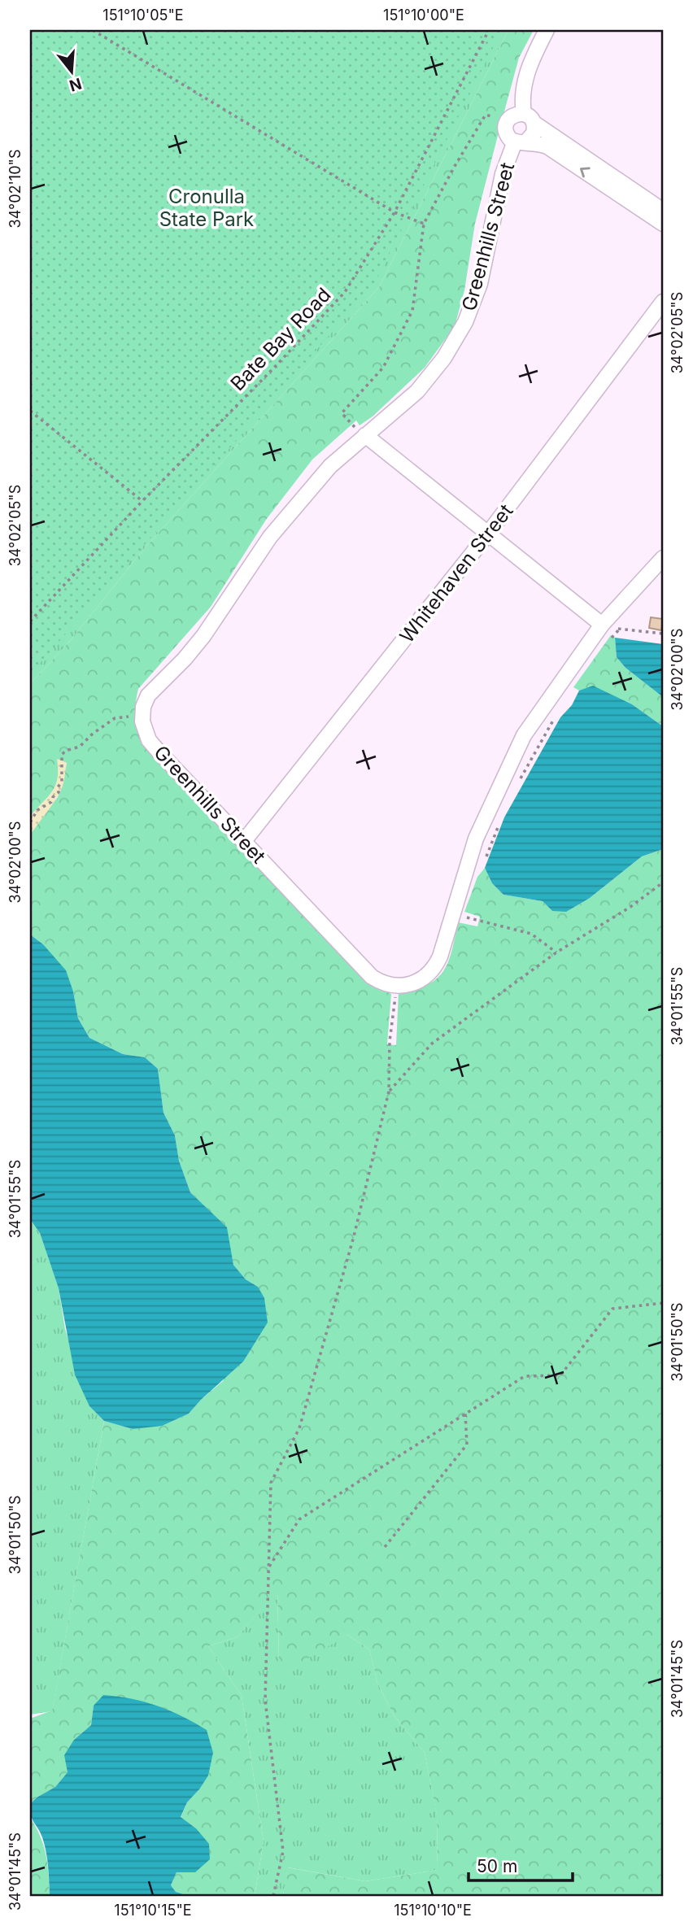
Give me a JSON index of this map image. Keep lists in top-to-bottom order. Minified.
{"streets":{"street":["Greenhills Street","Whitehaven Street"],"path":["Bate Bay Road"]},"crossings":[["Greenhills Street","Whitehaven Street"]],"parks":["Cronulla State Park"],"scale_bar":"50 m","north":"bottom","coordinates":["151°10'05\"E","151°10'00\"E","34°02'10\"S","34°02'05\"S","34°02'00\"S","34°01'55\"S","34°01'50\"S","34°01'45\"S","151°10'15\"E","151°10'10\"E"]}
